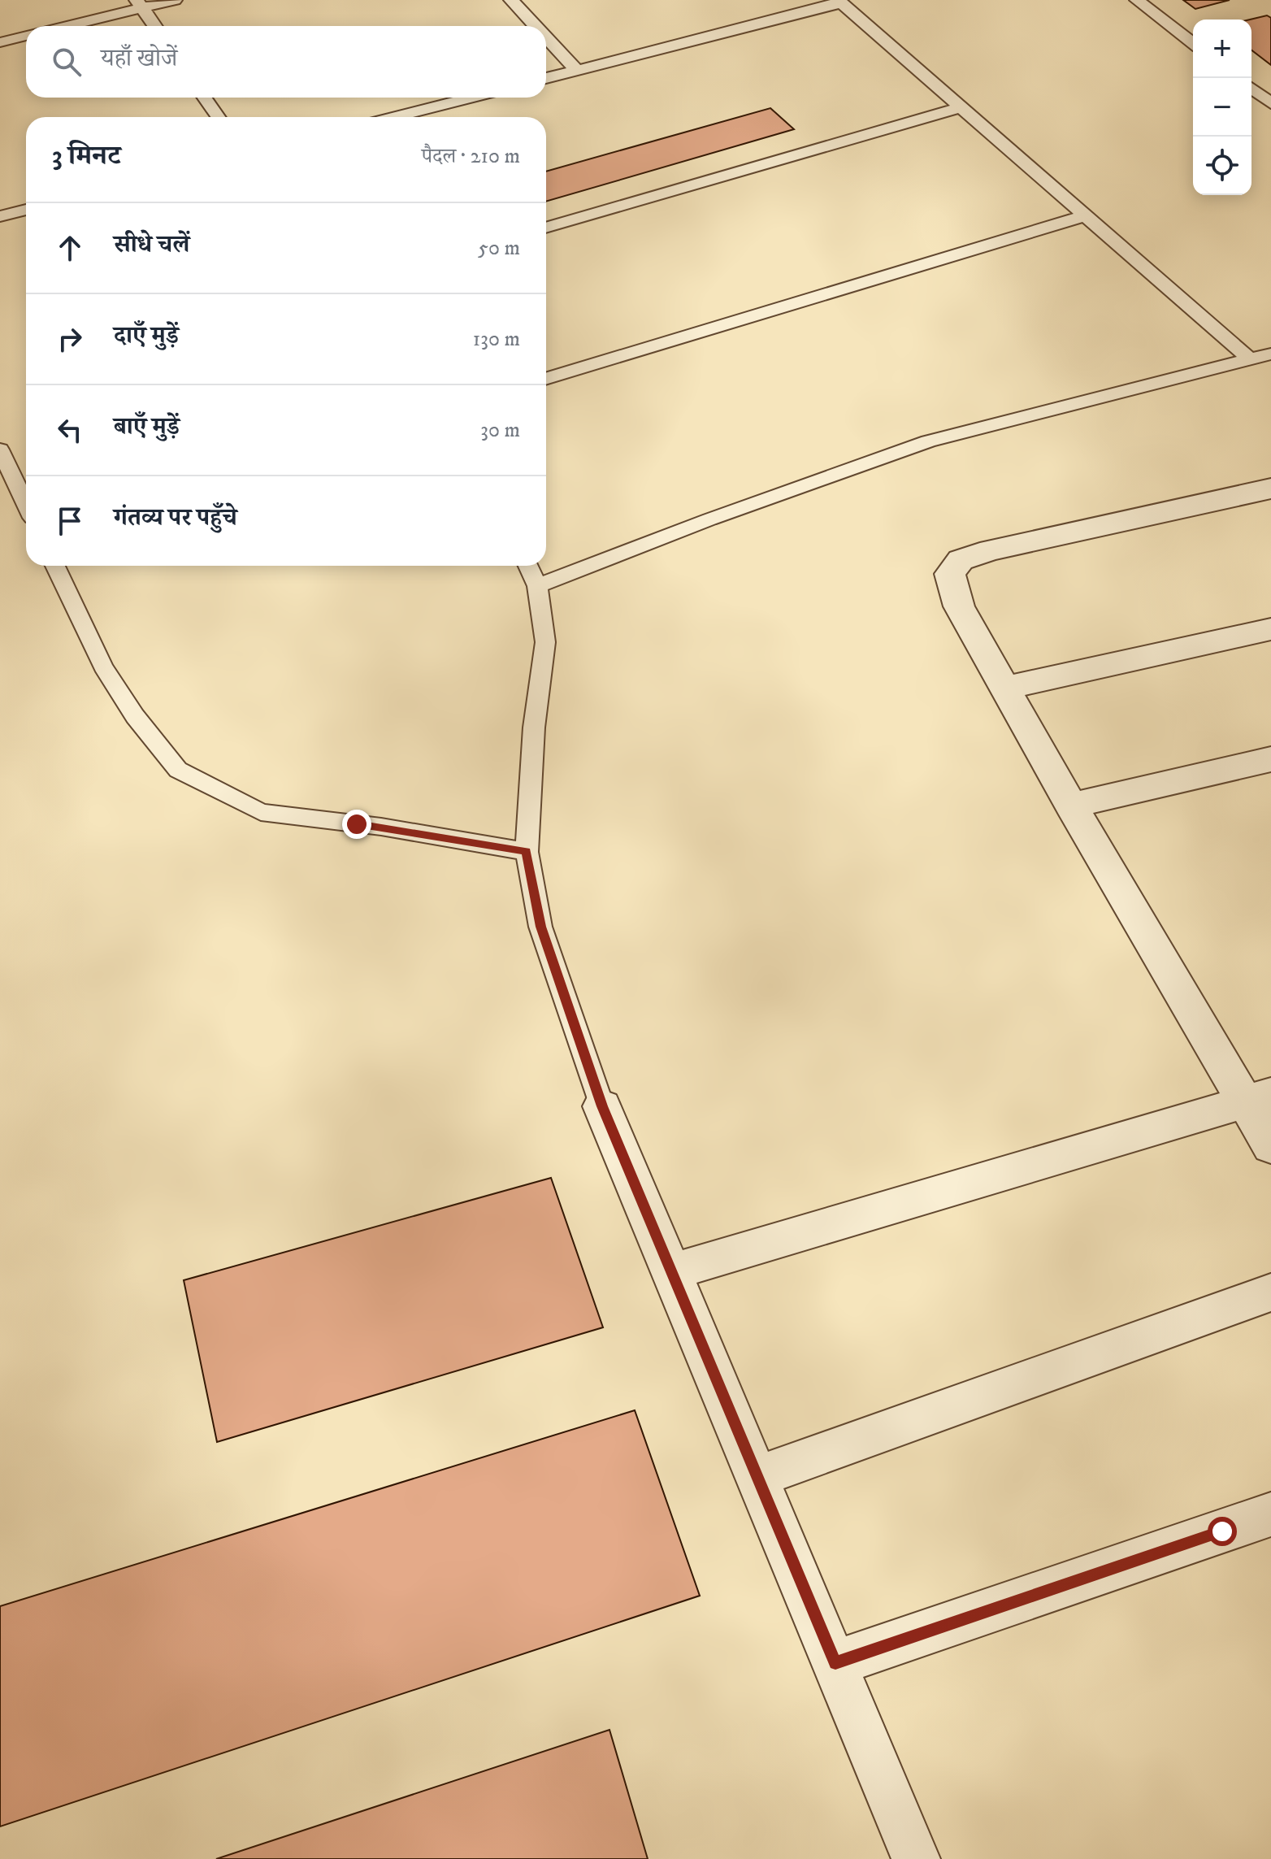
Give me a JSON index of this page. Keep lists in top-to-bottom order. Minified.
{"page":{"map_buttons":["+","−"],"search":"यहाँ खोजें","heading":["3 मिनट","पैदल · 210 m"],"list":[["सीधे चलें","50 m"],["दाएँ मुड़ें","130 m"],["बाएँ मुड़ें","30 m"],"गंतव्य पर पहुँचे"]}}
